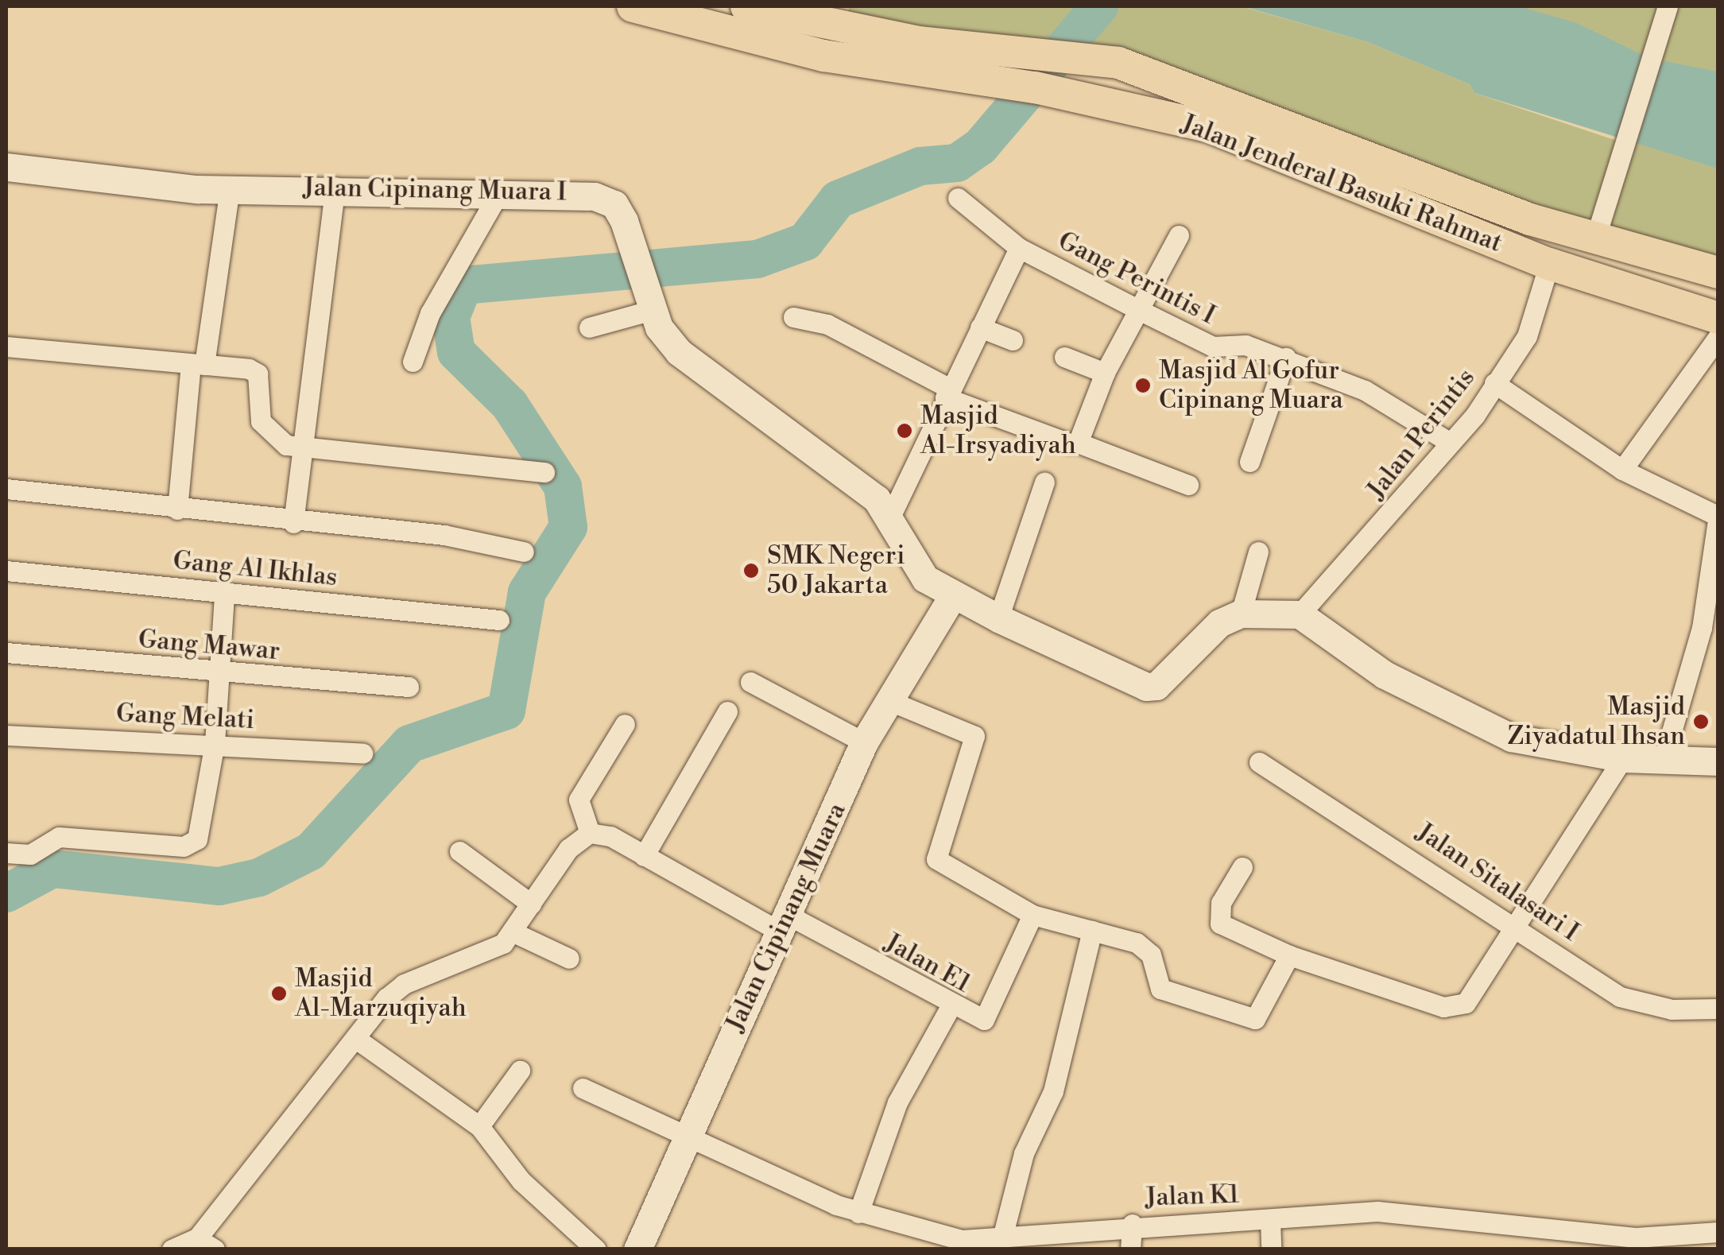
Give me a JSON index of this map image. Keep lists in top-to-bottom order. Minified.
{"streets":{"main road":["Jalan Jenderal Basuki Rahmat"],"street":["Jalan Cipinang Muara I","Gang Perintis I","Jalan Perintis","Gang Al Ikhlas","Gang Mawar","Gang Melati","Jalan Sitalasari I","Jalan Cipinang Muara","Jalan E1","Jalan K1"]},"crossings":[["Jalan Jenderal Basuki Rahmat","Jalan Perintis"],["Jalan Cipinang Muara I","Jalan Cipinang Muara"],["Gang Perintis I","Jalan Perintis"],["Jalan Cipinang Muara","Jalan E1"],["Jalan Cipinang Muara","Jalan K1"]],"places":["Masjid Al Gofur Cipinang Muara","Masjid Al-Irsyadiyah","SMK Negeri 50 Jakarta","Masjid Ziyadatul Ihsan","Masjid Al-Marzuqiyah"]}
